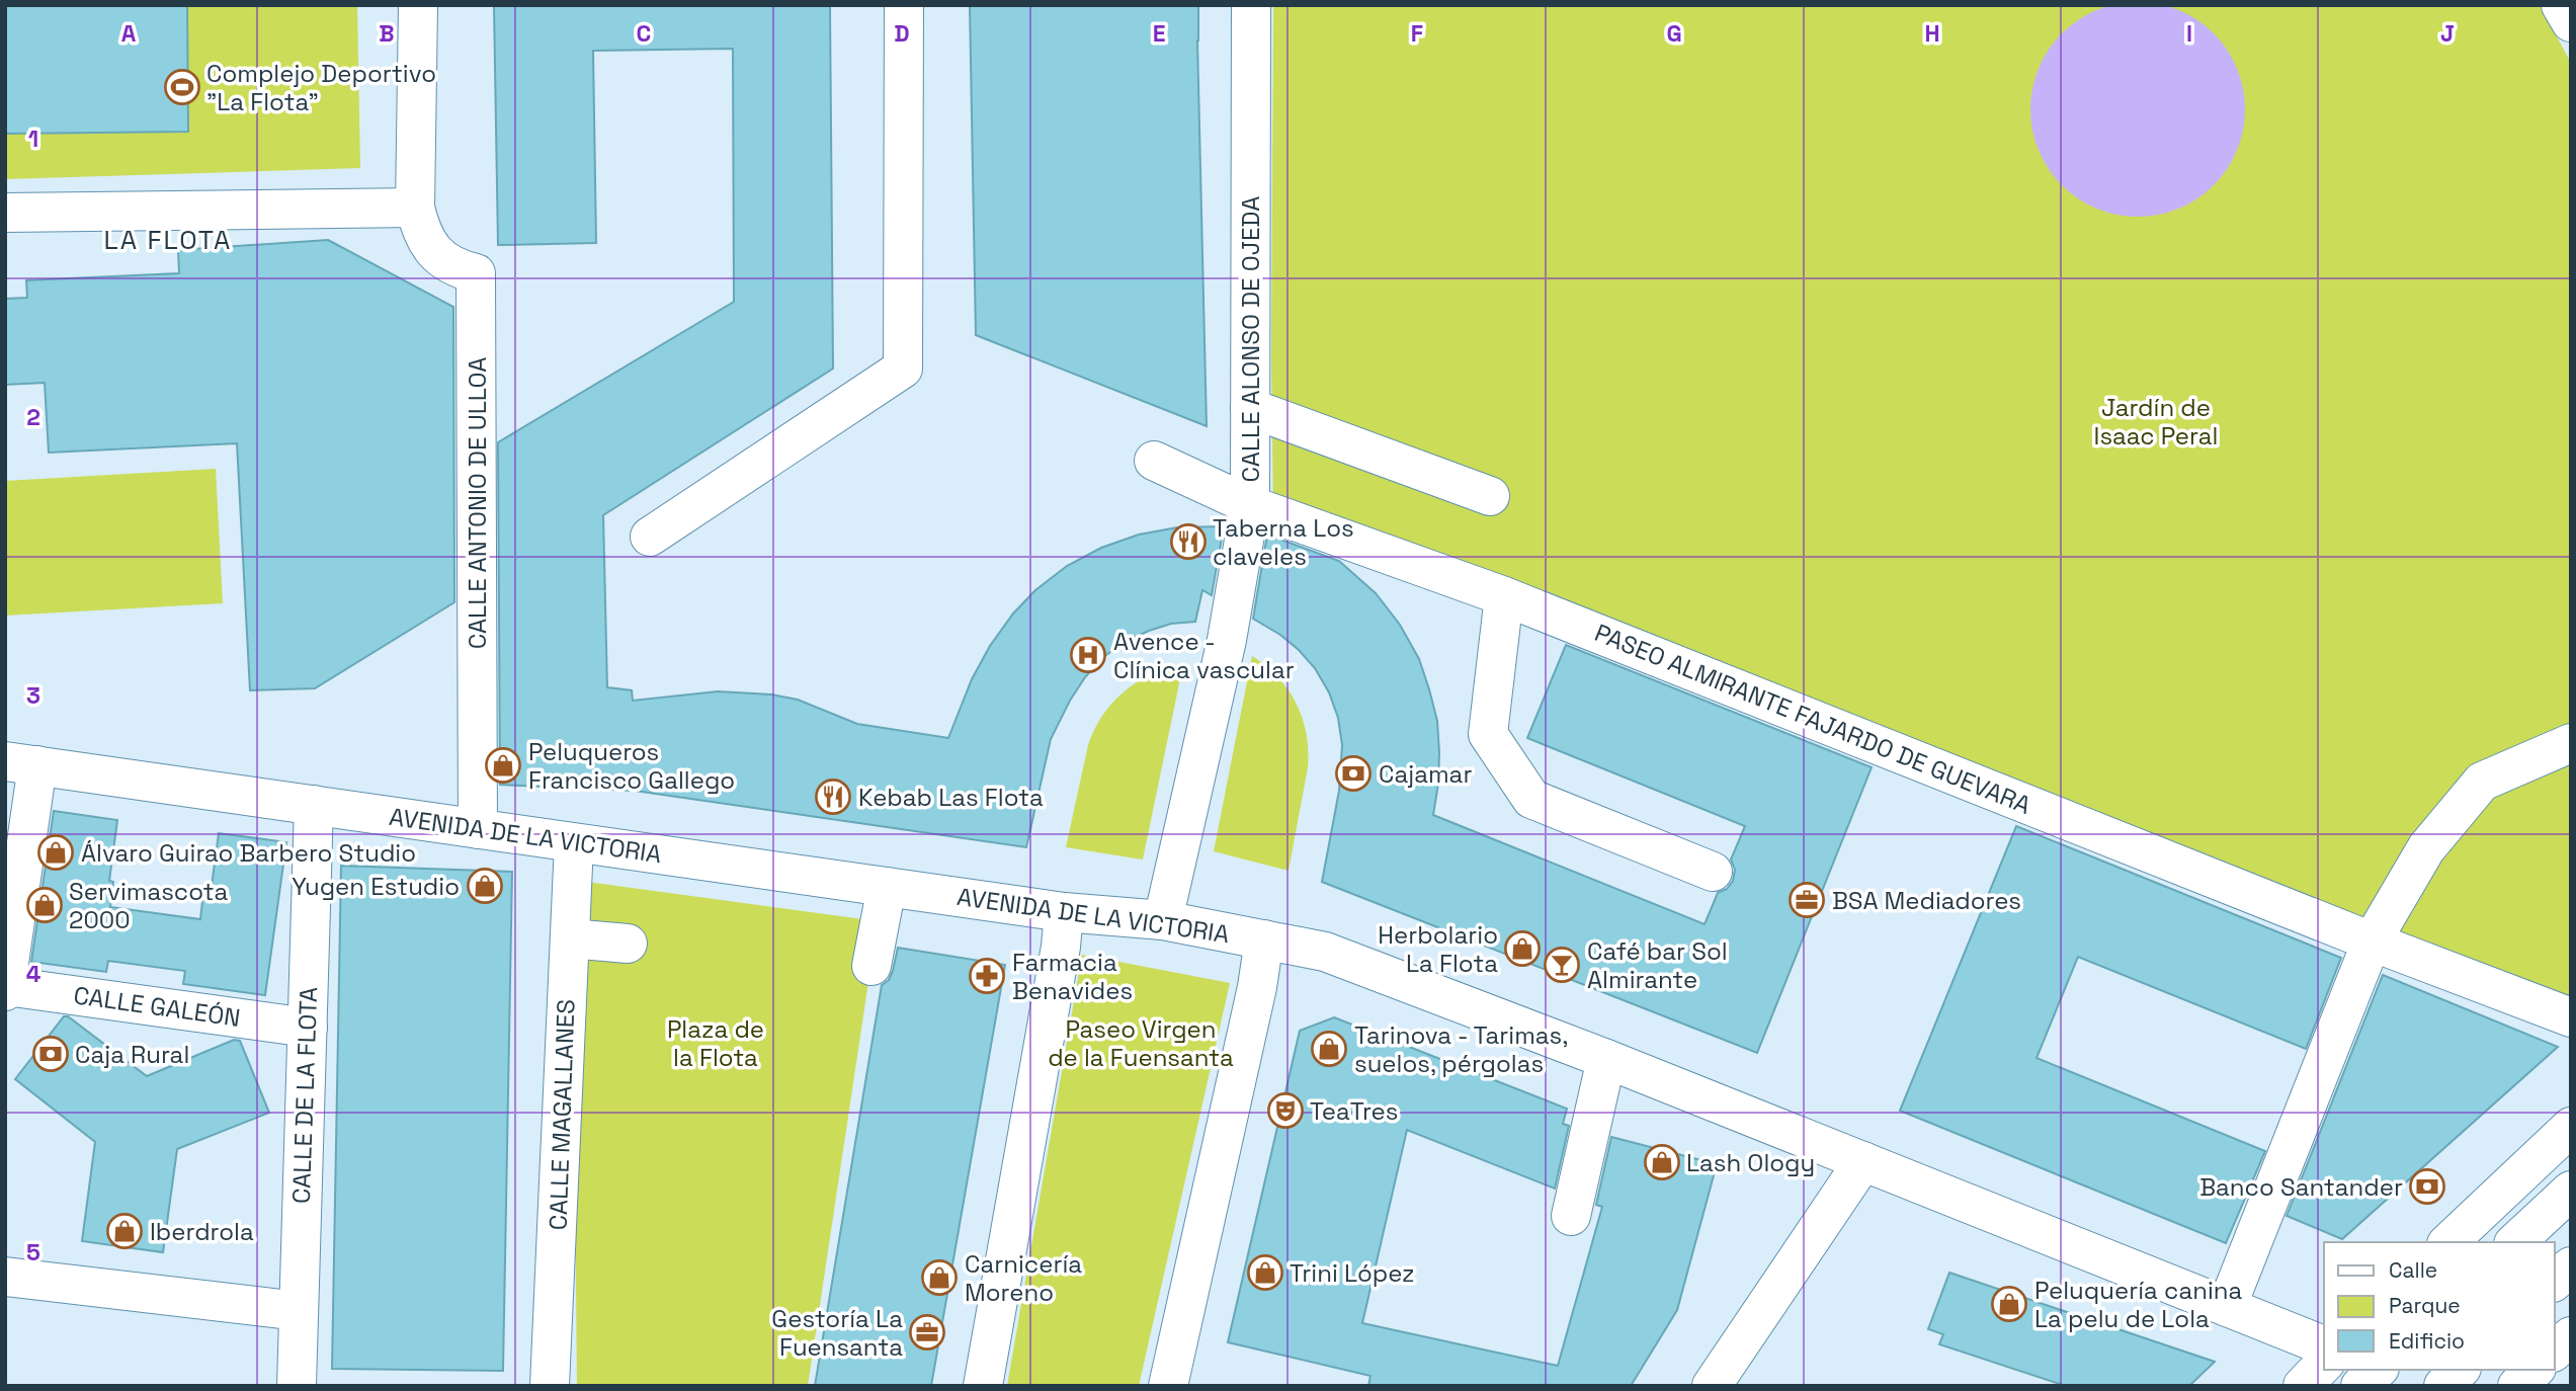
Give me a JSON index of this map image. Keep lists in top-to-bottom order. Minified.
{"streets":{"street":["CALLE ALONSO DE OJEDA","CALLE ANTONIO DE ULLOA","PASEO ALMIRANTE FAJARDO DE GUEVARA","AVENIDA DE LA VICTORIA","CALLE GALEÓN","CALLE DE LA FLOTA","CALLE MAGALLANES"]},"crossings":[["CALLE ALONSO DE OJEDA","PASEO ALMIRANTE FAJARDO DE GUEVARA"],["CALLE ALONSO DE OJEDA","AVENIDA DE LA VICTORIA"],["CALLE ANTONIO DE ULLOA","AVENIDA DE LA VICTORIA"],["AVENIDA DE LA VICTORIA","CALLE DE LA FLOTA"],["AVENIDA DE LA VICTORIA","CALLE MAGALLANES"],["CALLE GALEÓN","CALLE DE LA FLOTA"]],"districts":["LA FLOTA"],"parks":["Jardín de Isaac Peral","Plaza de la Flota","Paseo Virgen de la Fuensanta"],"places":{"sports":["Complejo Deportivo \"La Flota\""],"restaurant":["Taberna Los claveles","Kebab Las Flota"],"hospital":["Avence - Clínica vascular"],"shop":["Peluqueros Francisco Gallego","Álvaro Guirao Barbero Studio","Yugen Estudio","Servimascota 2000","Herbolario La Flota","Tarinova - Tarimas, suelos, pérgolas","Lash Ology","Iberdrola","Trini López","Carnicería Moreno","Peluquería canina La pelu de Lola"],"bank":["Cajamar","Caja Rural","Banco Santander"],"office":["BSA Mediadores","Gestoría La Fuensanta"],"bar":["Café bar Sol Almirante"],"pharmacy":["Farmacia Benavides"],"theatre":["TeaTres"]},"legend":["Calle","Parque","Edificio"],"grid":{"columns":["A","B","C","D","E","F","G","H","I","J"],"rows":["1","2","3","4","5"]}}
